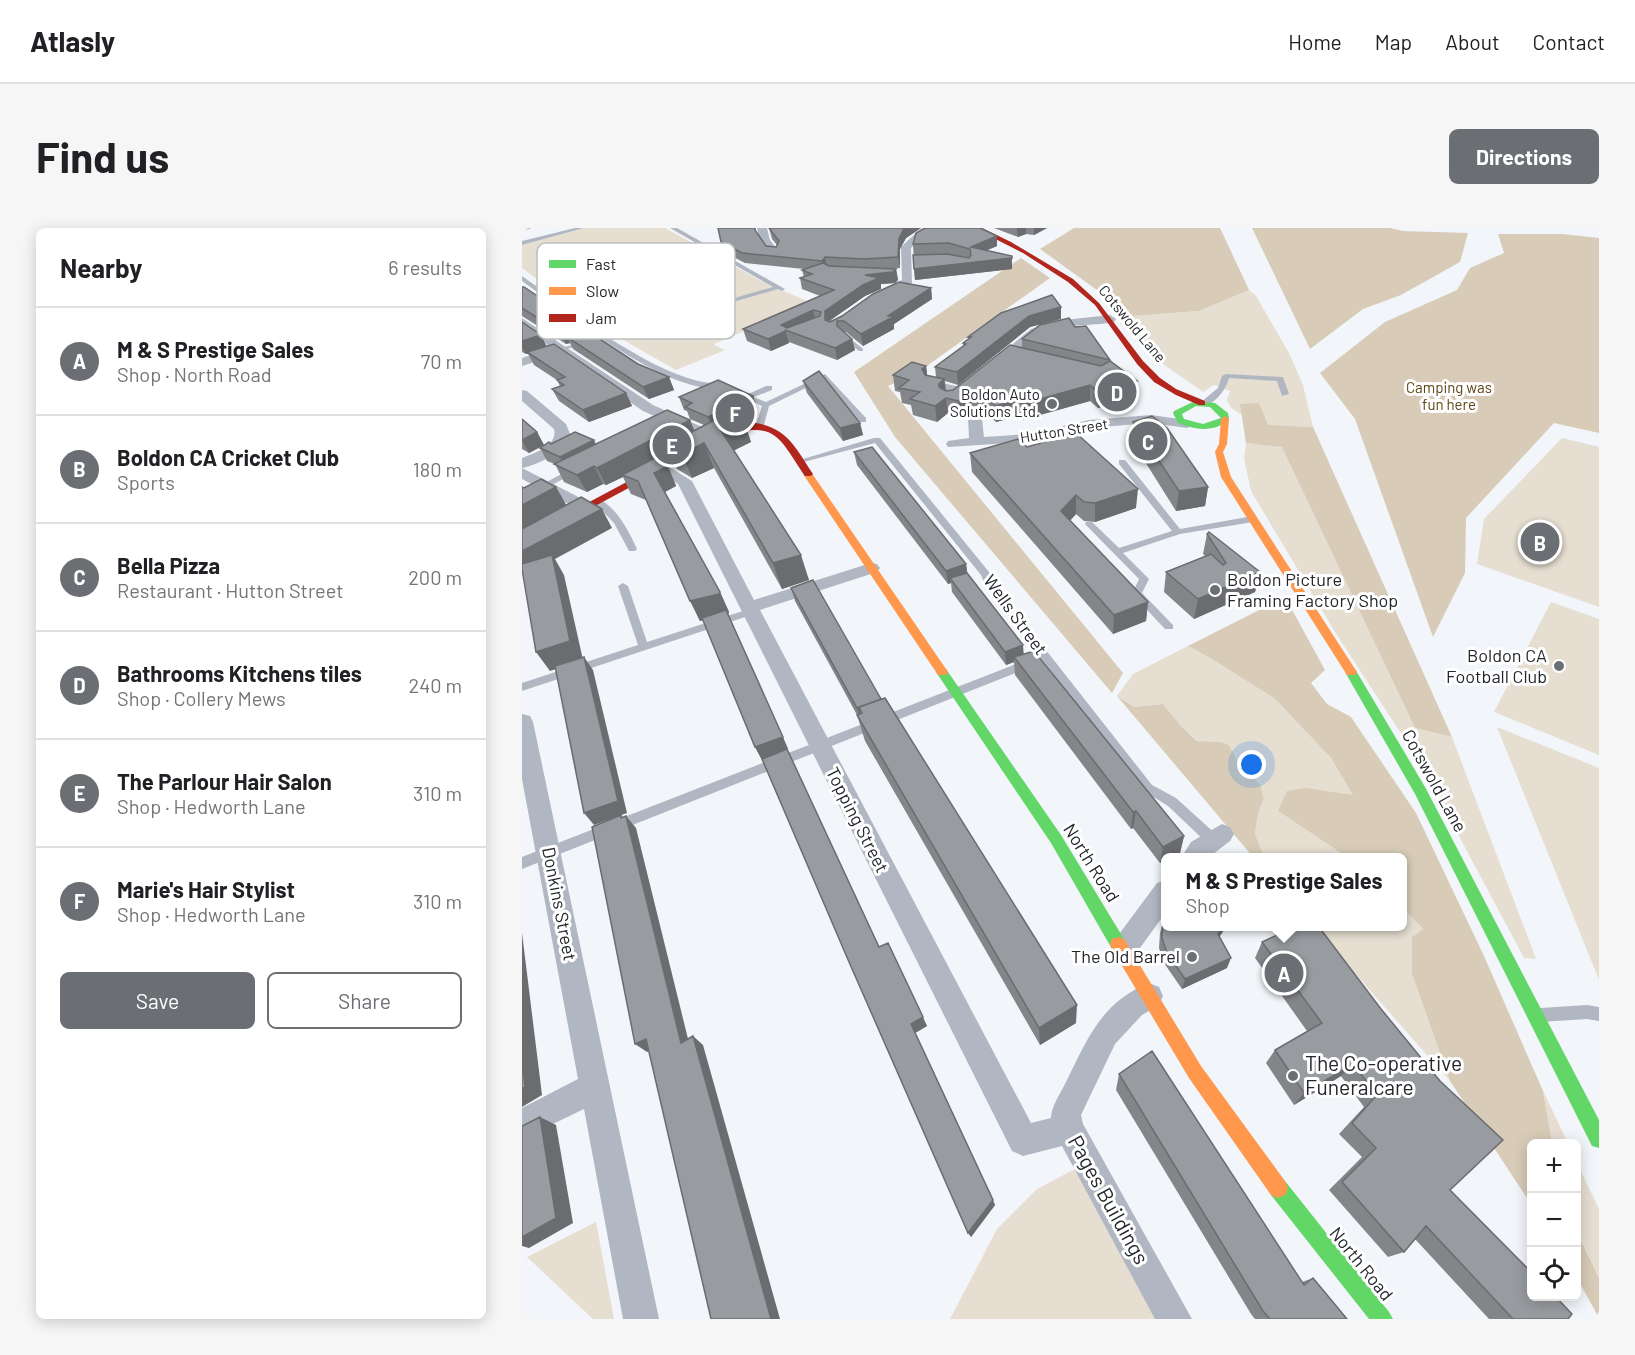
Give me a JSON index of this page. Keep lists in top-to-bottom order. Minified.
{"streets":{"street":["Cotswold Lane","Hutton Street","Topping Street","North Road","Donkins Street","Pages Buildings"],"lane":["Wells Street"]},"crossings":[["Cotswold Lane","Hutton Street"],["Wells Street","North Road"],["Topping Street","Pages Buildings"],["North Road","Pages Buildings"]],"parks":["Camping was fun here"],"places":["Boldon Auto Solutions Ltd.","Boldon Picture Framing Factory Shop","Boldon CA Football Club","The Old Barrel","The Co-operative Funeralcare"],"legend":["Fast","Slow","Jam"],"page":{"header":"Atlasly","nav":["Home","Map","About","Contact"],"buttons":["Directions",["Save","Share"]],"title":"Find us","heading":["Nearby","6 results"],"list":[{"mark":"A","name":"M & S Prestige Sales","note":"Shop · North Road","value":"70 m"},{"mark":"B","name":"Boldon CA Cricket Club","note":"Sports","value":"180 m"},{"mark":"C","name":"Bella Pizza","note":"Restaurant · Hutton Street","value":"200 m"},{"mark":"D","name":"Bathrooms Kitchens tiles","note":"Shop · Collery Mews","value":"240 m"},{"mark":"E","name":"The Parlour Hair Salon","note":"Shop · Hedworth Lane","value":"310 m"},{"mark":"F","name":"Marie's Hair Stylist","note":"Shop · Hedworth Lane","value":"310 m"}],"pins":["D","F","C","E","B","A"],"popup":["M & S Prestige Sales","Shop"],"map_buttons":["+","−"]}}
